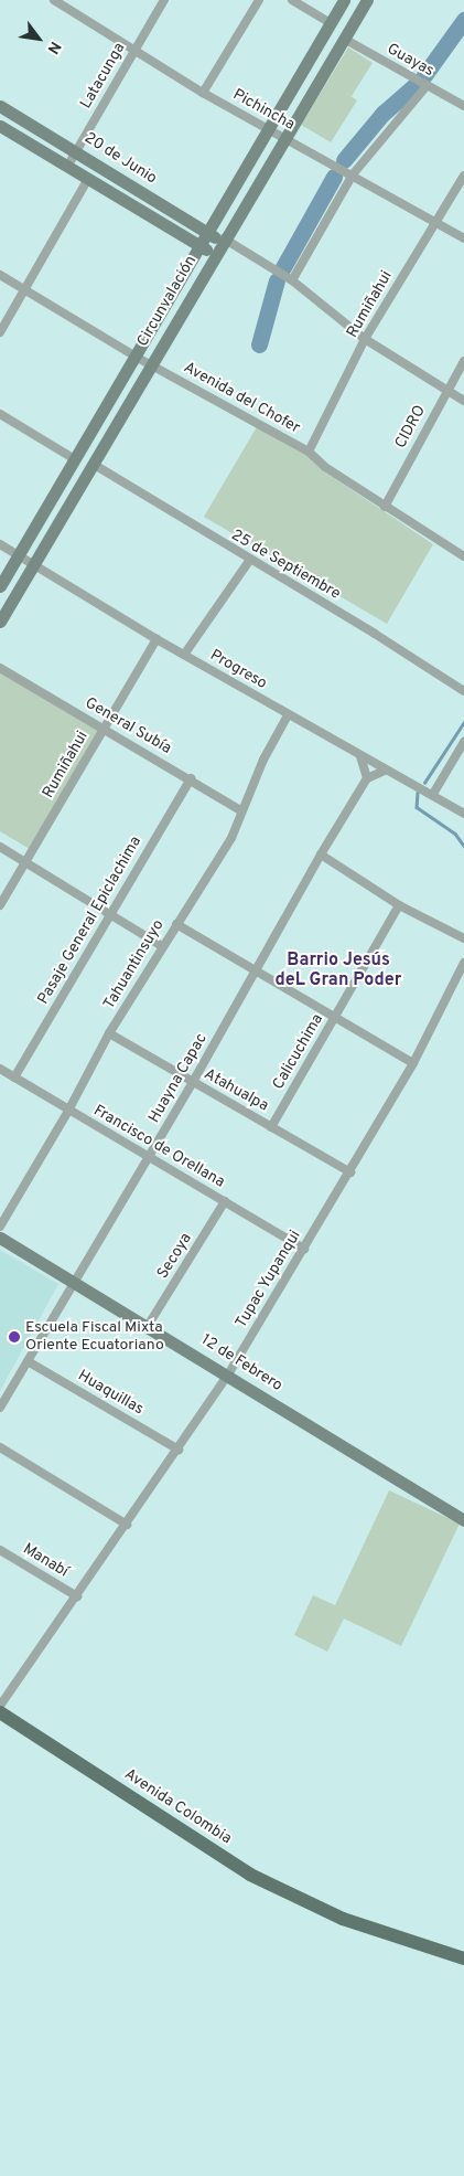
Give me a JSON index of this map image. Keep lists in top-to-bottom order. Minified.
{"streets":{"main road":["20 de Junio","Circunvalación","12 de Febrero","Avenida Colombia"],"street":["Guayas","Latacunga","Pichincha","Rumiñahui","Avenida del Chofer","CIDRO","25 de Septiembre","Progreso","General Subía","Pasaje General Epiclachima","Tahuantinsuyo","Calicuchima","Huayna Capac","Atahualpa","Francisco de Orellana","Secoya","Tupac Yupanqui","Huaquillas","Manabí"]},"crossings":[["Guayas","Circunvalación"],["Latacunga","Pichincha"],["Latacunga","20 de Junio"],["Pichincha","Circunvalación"],["Pichincha","Rumiñahui"],["20 de Junio","Circunvalación"],["Circunvalación","Avenida del Chofer"],["Circunvalación","25 de Septiembre"],["Circunvalación","Progreso"],["Rumiñahui","Avenida del Chofer"],["Rumiñahui","Progreso"],["Rumiñahui","General Subía"],["Avenida del Chofer","CIDRO"],["Progreso","Tahuantinsuyo"],["General Subía","Pasaje General Epiclachima"],["General Subía","Tahuantinsuyo"],["Pasaje General Epiclachima","Francisco de Orellana"],["Tahuantinsuyo","Atahualpa"],["Tahuantinsuyo","Francisco de Orellana"],["Calicuchima","Atahualpa"],["Huayna Capac","Atahualpa"],["Huayna Capac","Francisco de Orellana"],["Huayna Capac","12 de Febrero"],["Huayna Capac","Huaquillas"],["Atahualpa","Tupac Yupanqui"],["Francisco de Orellana","Secoya"],["Francisco de Orellana","Tupac Yupanqui"],["Secoya","12 de Febrero"],["Tupac Yupanqui","12 de Febrero"],["Tupac Yupanqui","Huaquillas"],["Tupac Yupanqui","Manabí"]],"districts":["Barrio Jesús deL Gran Poder"],"places":["Escuela Fiscal Mixta Oriente Ecuatoriano"],"north":"bottom right"}
